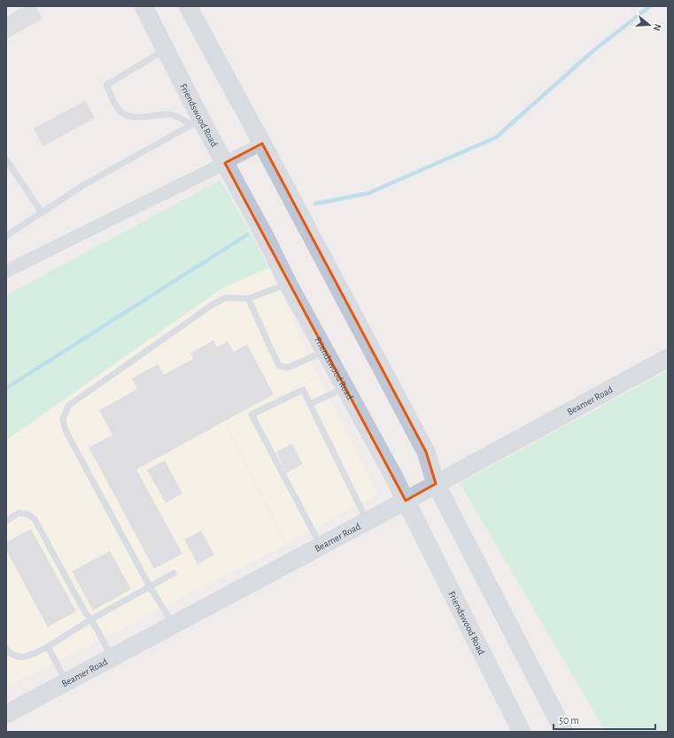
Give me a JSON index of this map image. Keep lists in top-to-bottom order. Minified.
{"streets":{"main road":["Friendswood Road","Beamer Road"]},"crossings":[["Friendswood Road","Beamer Road"]],"scale_bar":"50 m","north":"right"}
